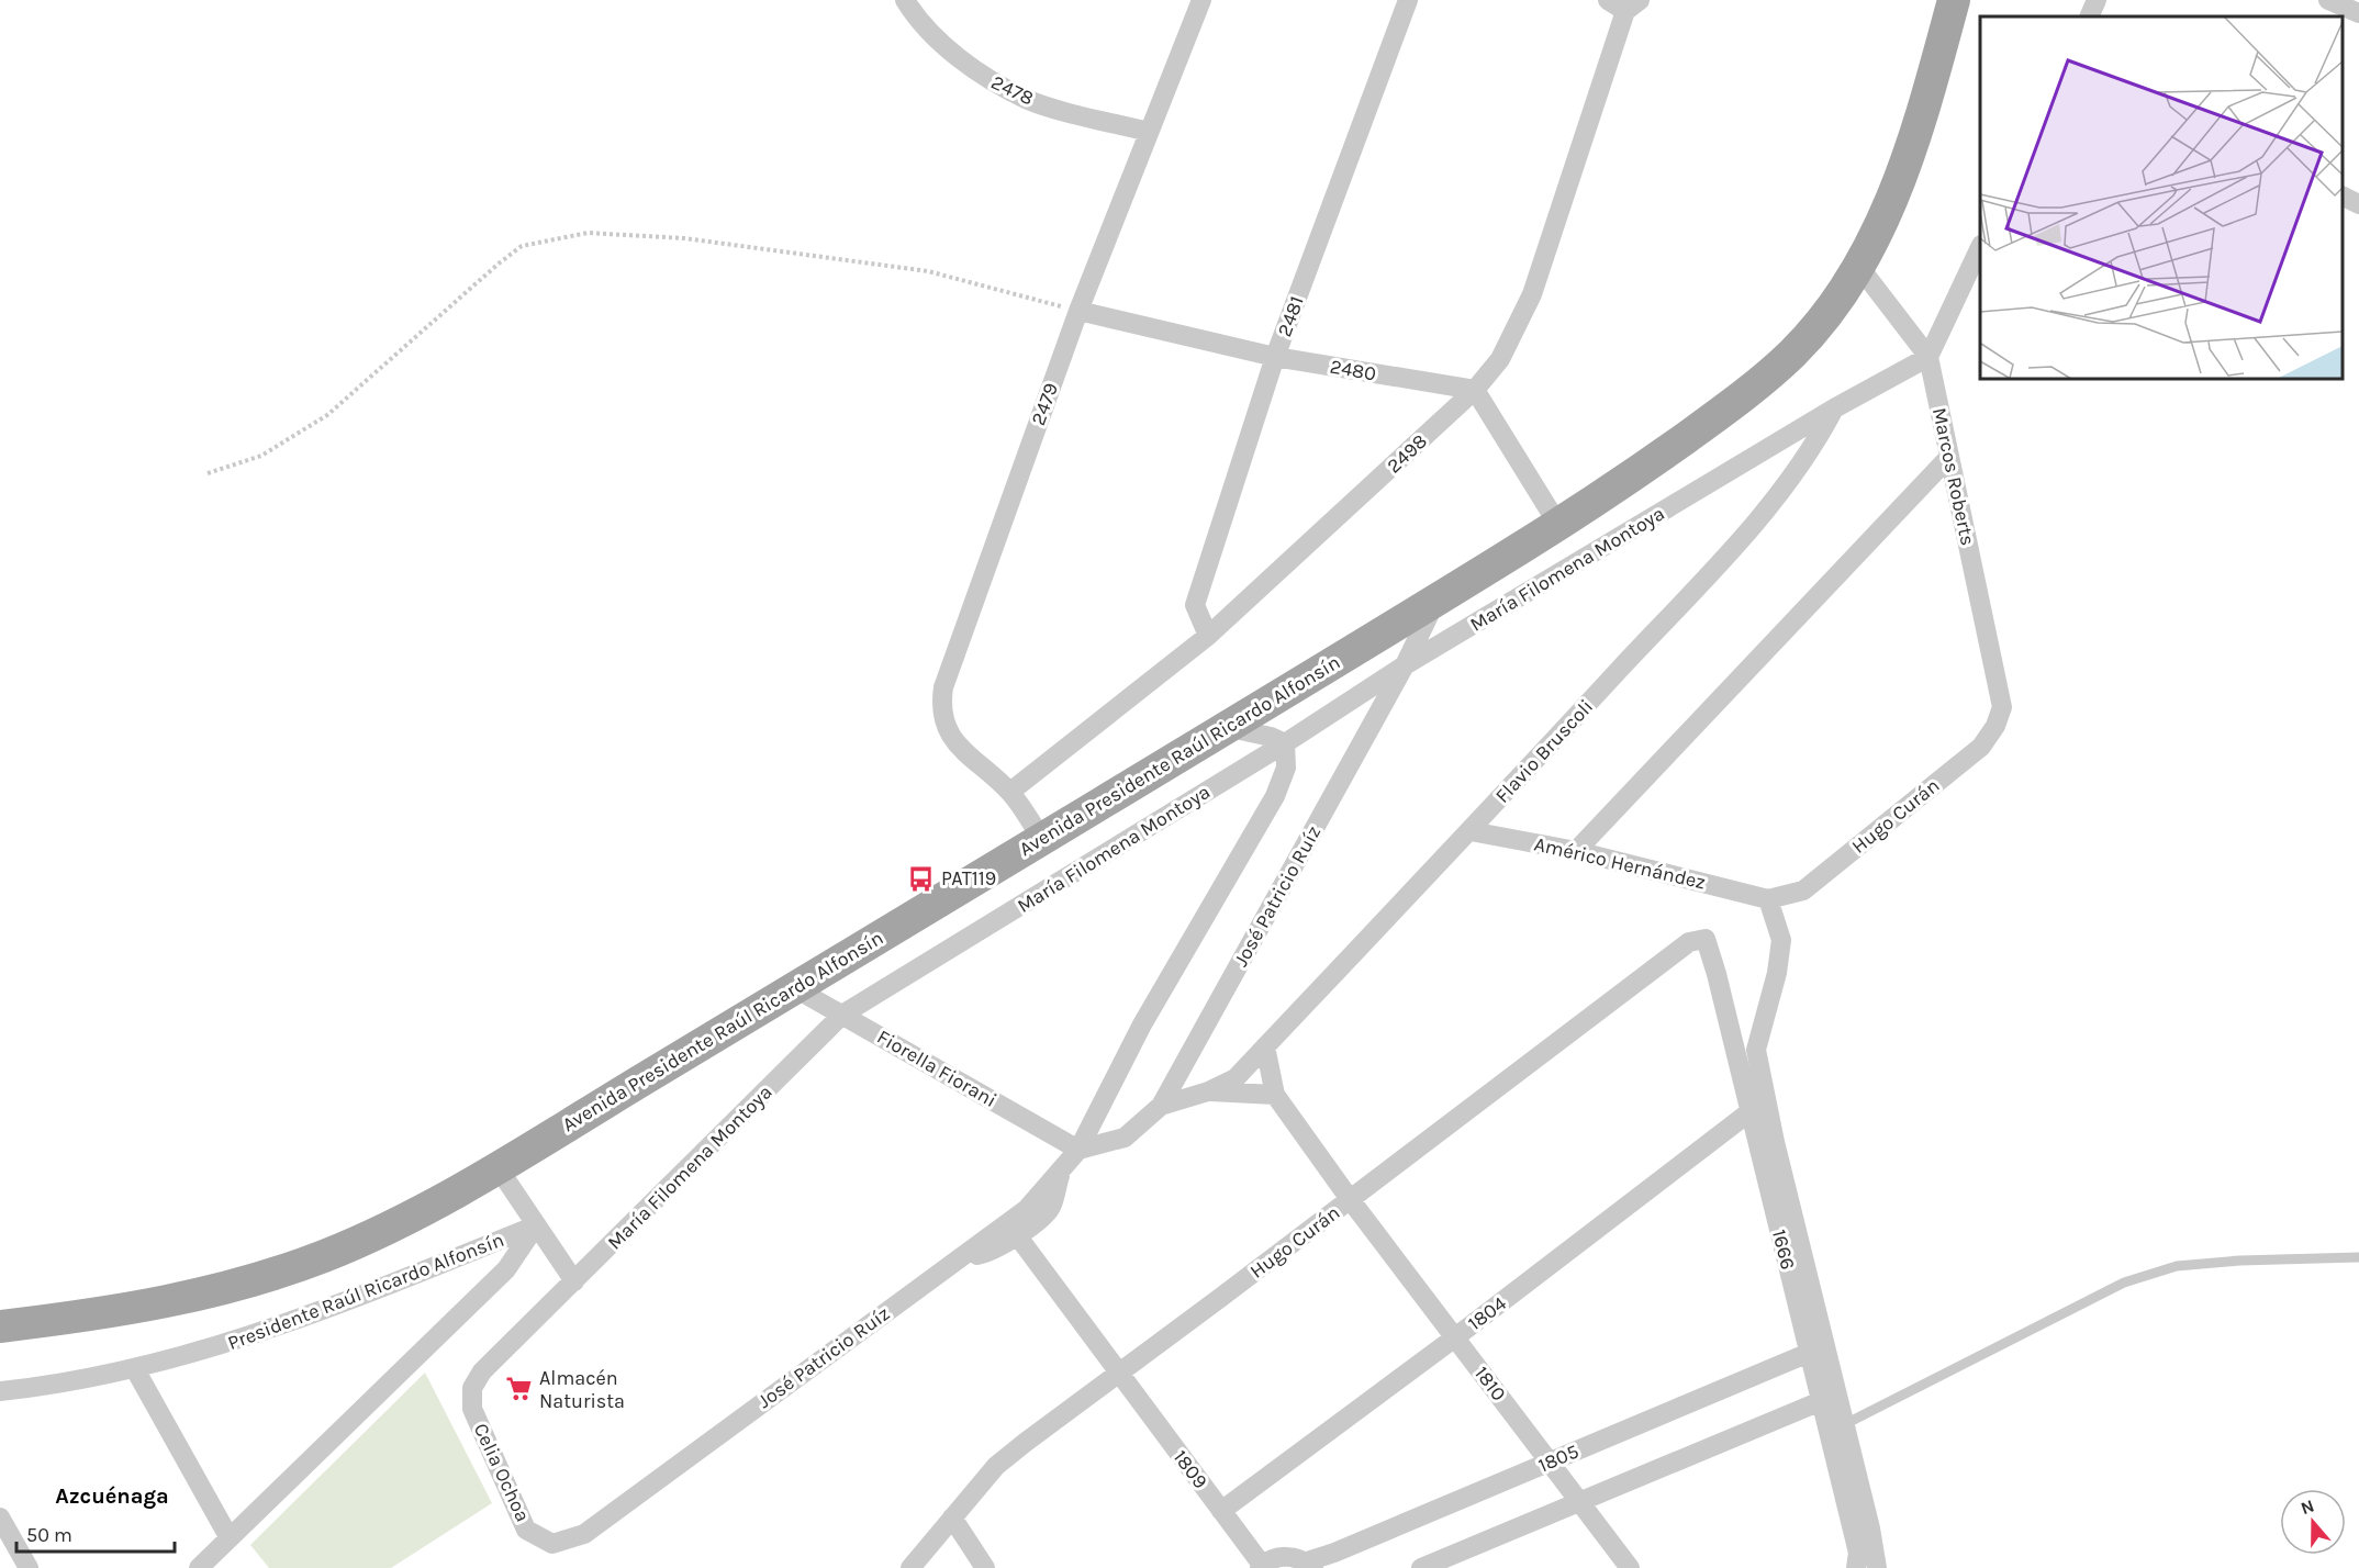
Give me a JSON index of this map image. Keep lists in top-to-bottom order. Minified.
{"streets":{"main road":["Avenida Presidente Raúl Ricardo Alfonsín"],"street":["2478","2481","2480","2479","2498","Marcos Roberts","María Filomena Montoya","Flavio Bruscoli","Hugo Curán","Américo Hernández","José Patricio Ruíz","Fiorella Fiorani","1666","Presidente Raúl Ricardo Alfonsín","1804","1810","1805","1809","Celia Ochoa"]},"crossings":[["2478","2479"],["2481","2480"],["2481","2498"],["2480","2479"],["2480","2498"],["2479","2498"],["2479","Avenida Presidente Raúl Ricardo Alfonsín"],["Marcos Roberts","María Filomena Montoya"],["Marcos Roberts","Avenida Presidente Raúl Ricardo Alfonsín"],["Marcos Roberts","Hugo Curán"],["María Filomena Montoya","Flavio Bruscoli"],["María Filomena Montoya","José Patricio Ruíz"],["María Filomena Montoya","Fiorella Fiorani"],["María Filomena Montoya","Celia Ochoa"],["Flavio Bruscoli","Américo Hernández"],["Avenida Presidente Raúl Ricardo Alfonsín","José Patricio Ruíz"],["Avenida Presidente Raúl Ricardo Alfonsín","Fiorella Fiorani"],["Hugo Curán","Américo Hernández"],["Hugo Curán","1666"],["Hugo Curán","1810"],["Hugo Curán","1809"],["José Patricio Ruíz","Fiorella Fiorani"],["José Patricio Ruíz","Celia Ochoa"],["1666","1804"],["1666","1805"],["1804","1810"],["1804","1809"],["1810","1805"]],"districts":["Azcuénaga"],"places":{"bus stop":["PAT119"],"supermarket":["Almacén Naturista"]},"scale_bar":"50 m","north":"top"}
